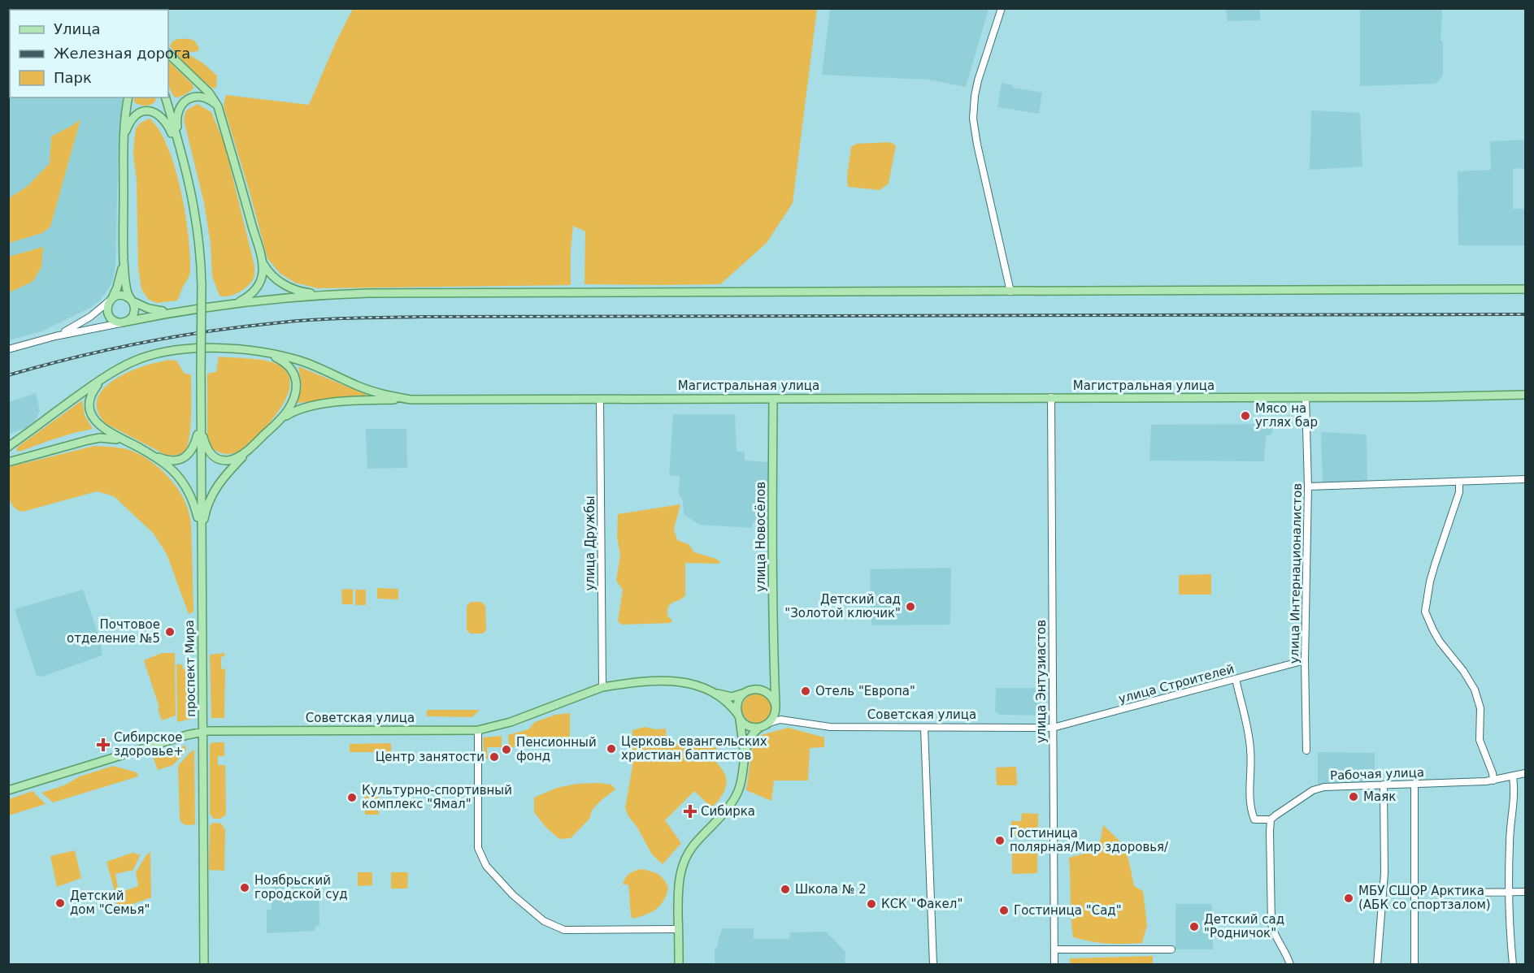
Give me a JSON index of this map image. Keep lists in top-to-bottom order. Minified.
{"streets":{"main road":["Магистральная улица","улица Новосёлов","проспект Мира","Советская улица"],"street":["улица Дружбы","улица Интернационалистов","улица Энтузиастов","улица Строителей","Рабочая улица"]},"crossings":[["Магистральная улица","улица Новосёлов"],["Магистральная улица","улица Дружбы"],["Магистральная улица","улица Интернационалистов"],["Магистральная улица","улица Энтузиастов"],["улица Новосёлов","Советская улица"],["улица Дружбы","Советская улица"],["улица Интернационалистов","улица Строителей"],["проспект Мира","Советская улица"],["улица Энтузиастов","улица Строителей"],["улица Энтузиастов","Советская улица"],["улица Строителей","Советская улица"]],"places":{"other":["Мясо на углях бар","Детский сад \"Золотой ключик\"","Почтовое отделение №5","Отель \"Европа\"","Церковь евангельских христиан баптистов","Пенсионный фонд","Центр занятости","Маяк","Культурно-спортивный комплекс \"Ямал\"","Гостиница полярная/Мир здоровья/","Ноябрьский городской суд","Школа № 2","МБУ СШОР Арктика (АБК со спортзалом)","Детский дом \"Семья\"","КСК \"Факел\"","Гостиница \"Сад\"","Детский сад \"Родничок\""],"health":["Сибирское здоровье+","Сибирка"]},"legend":["Улица","Железная дорога","Парк"]}
